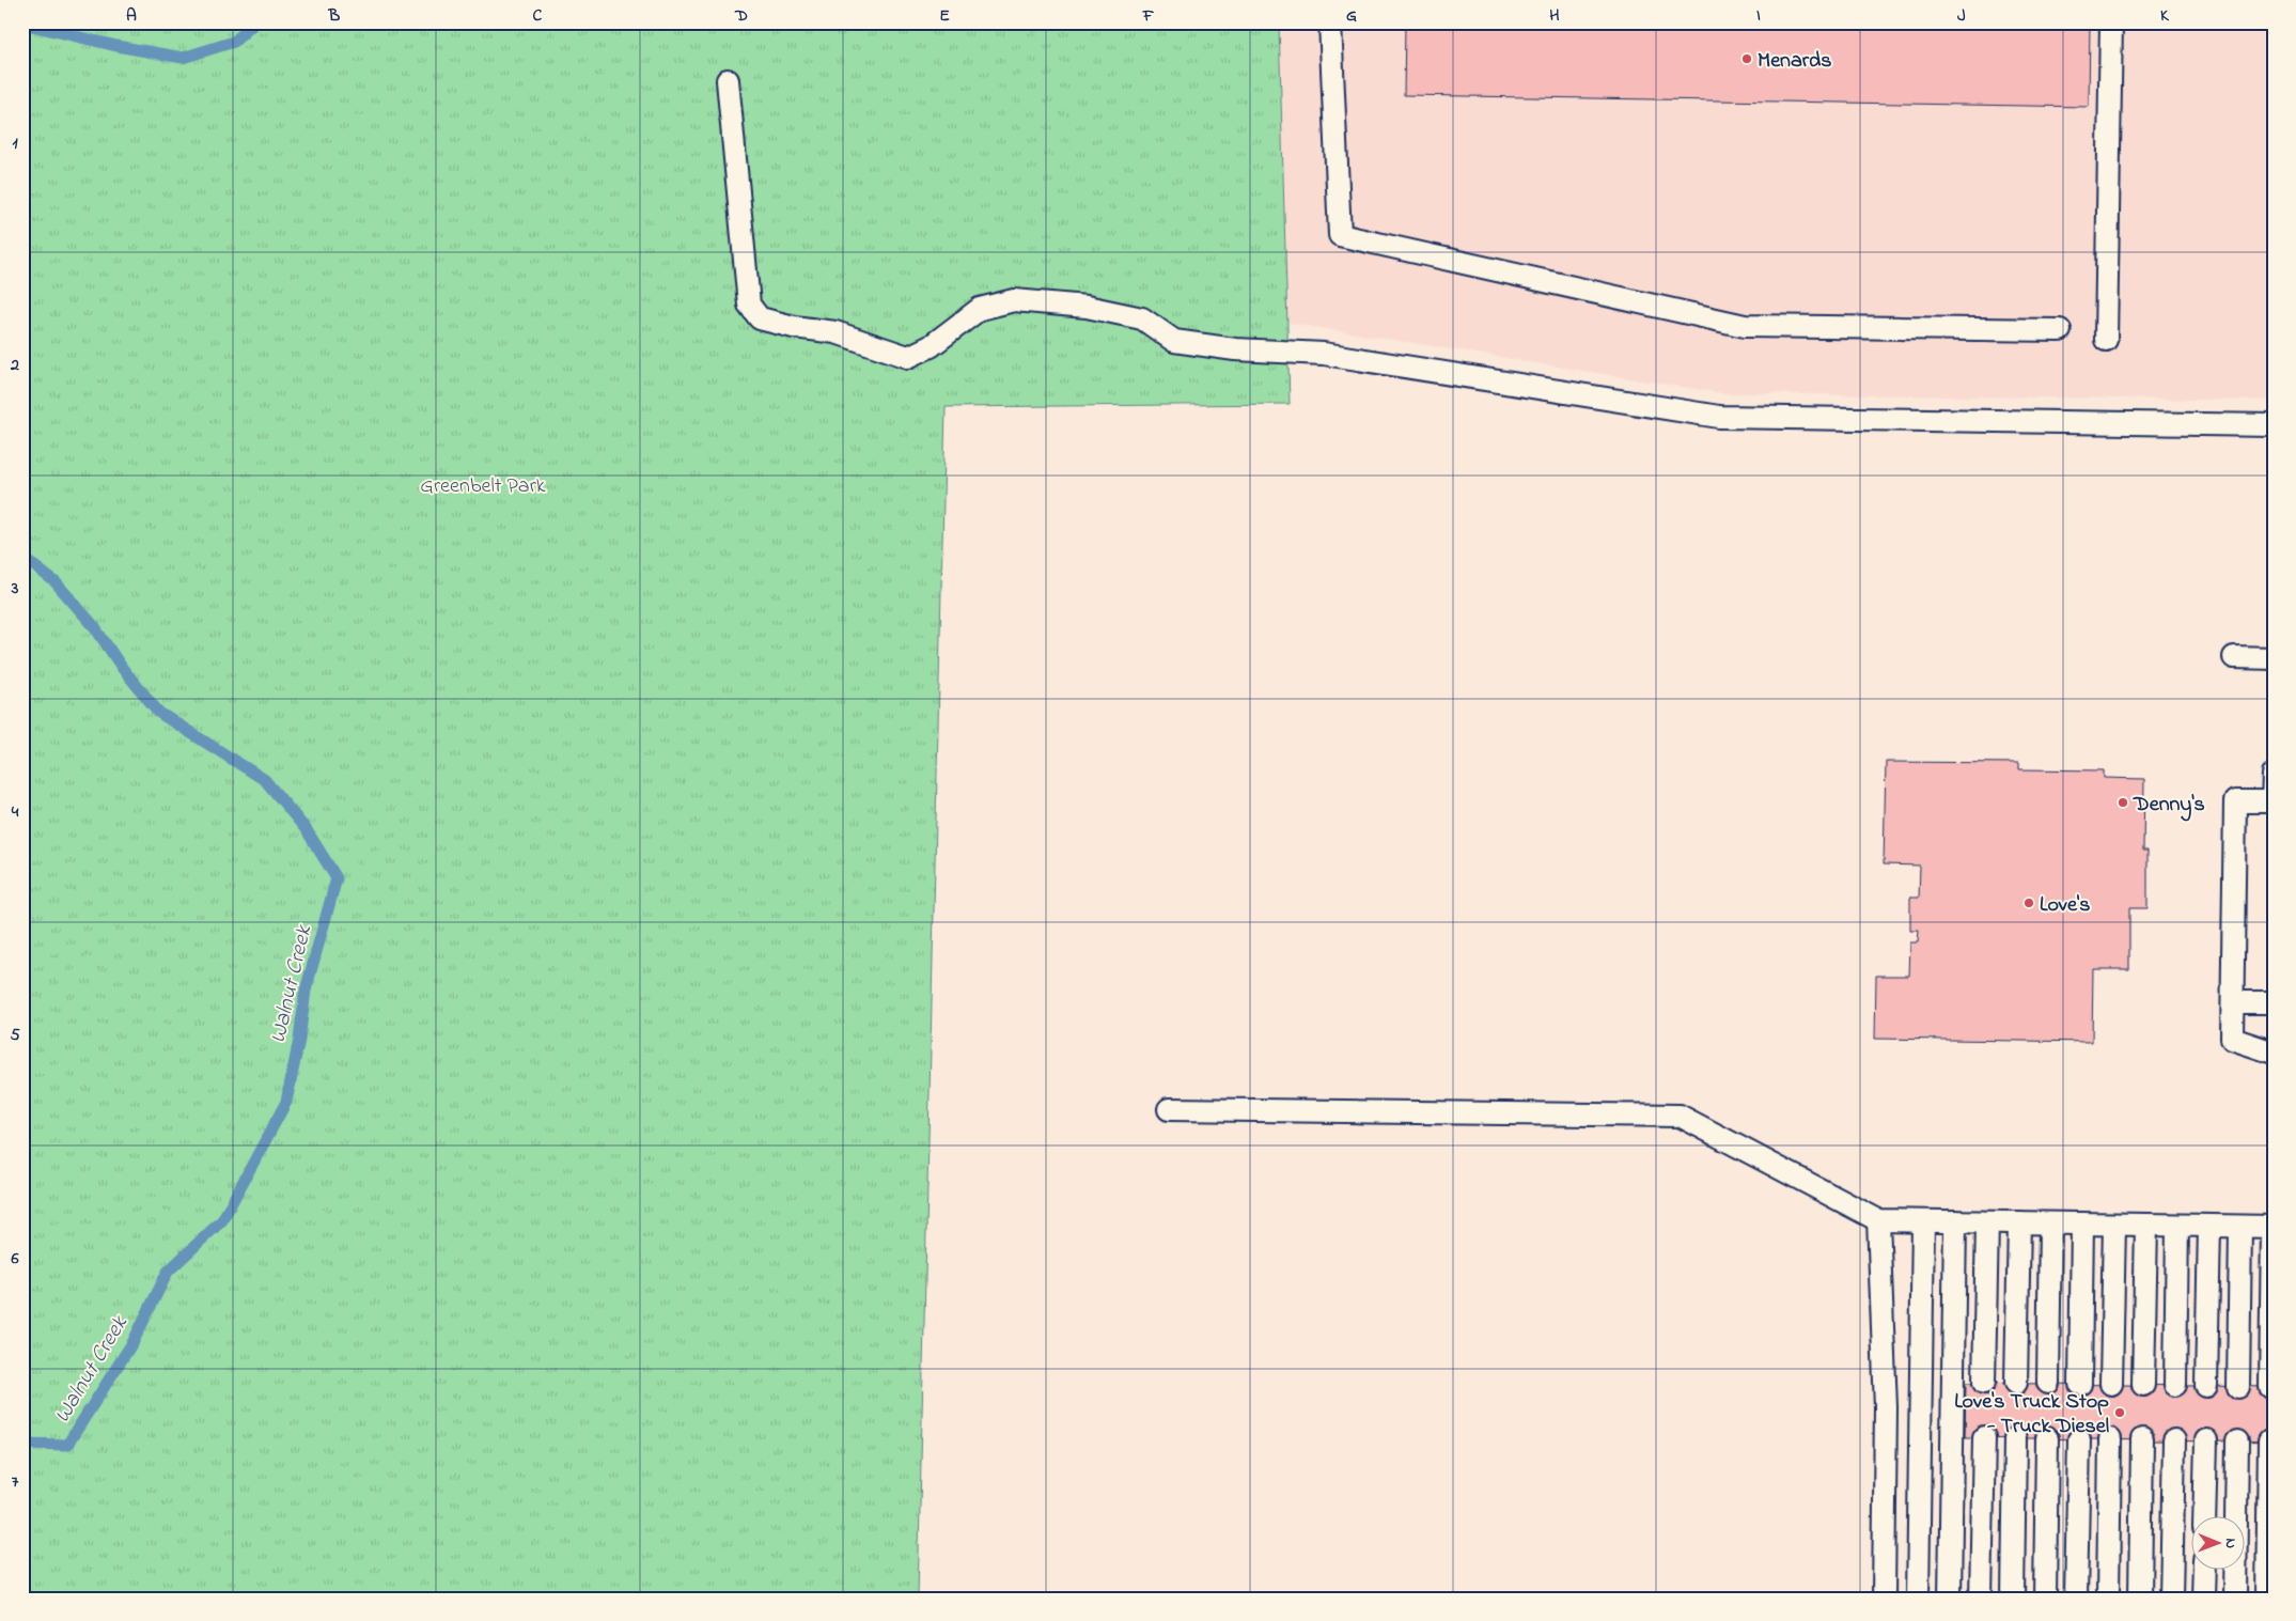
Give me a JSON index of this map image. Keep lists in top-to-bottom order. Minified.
{"water":["Walnut Creek"],"parks":["Greenbelt Park"],"places":["Menards","Denny's","Love's","Love's Truck Stop - Truck Diesel"],"north":"right","grid":{"columns":["A","B","C","D","E","F","G","H","I","J","K"],"rows":["1","2","3","4","5","6","7"]}}
